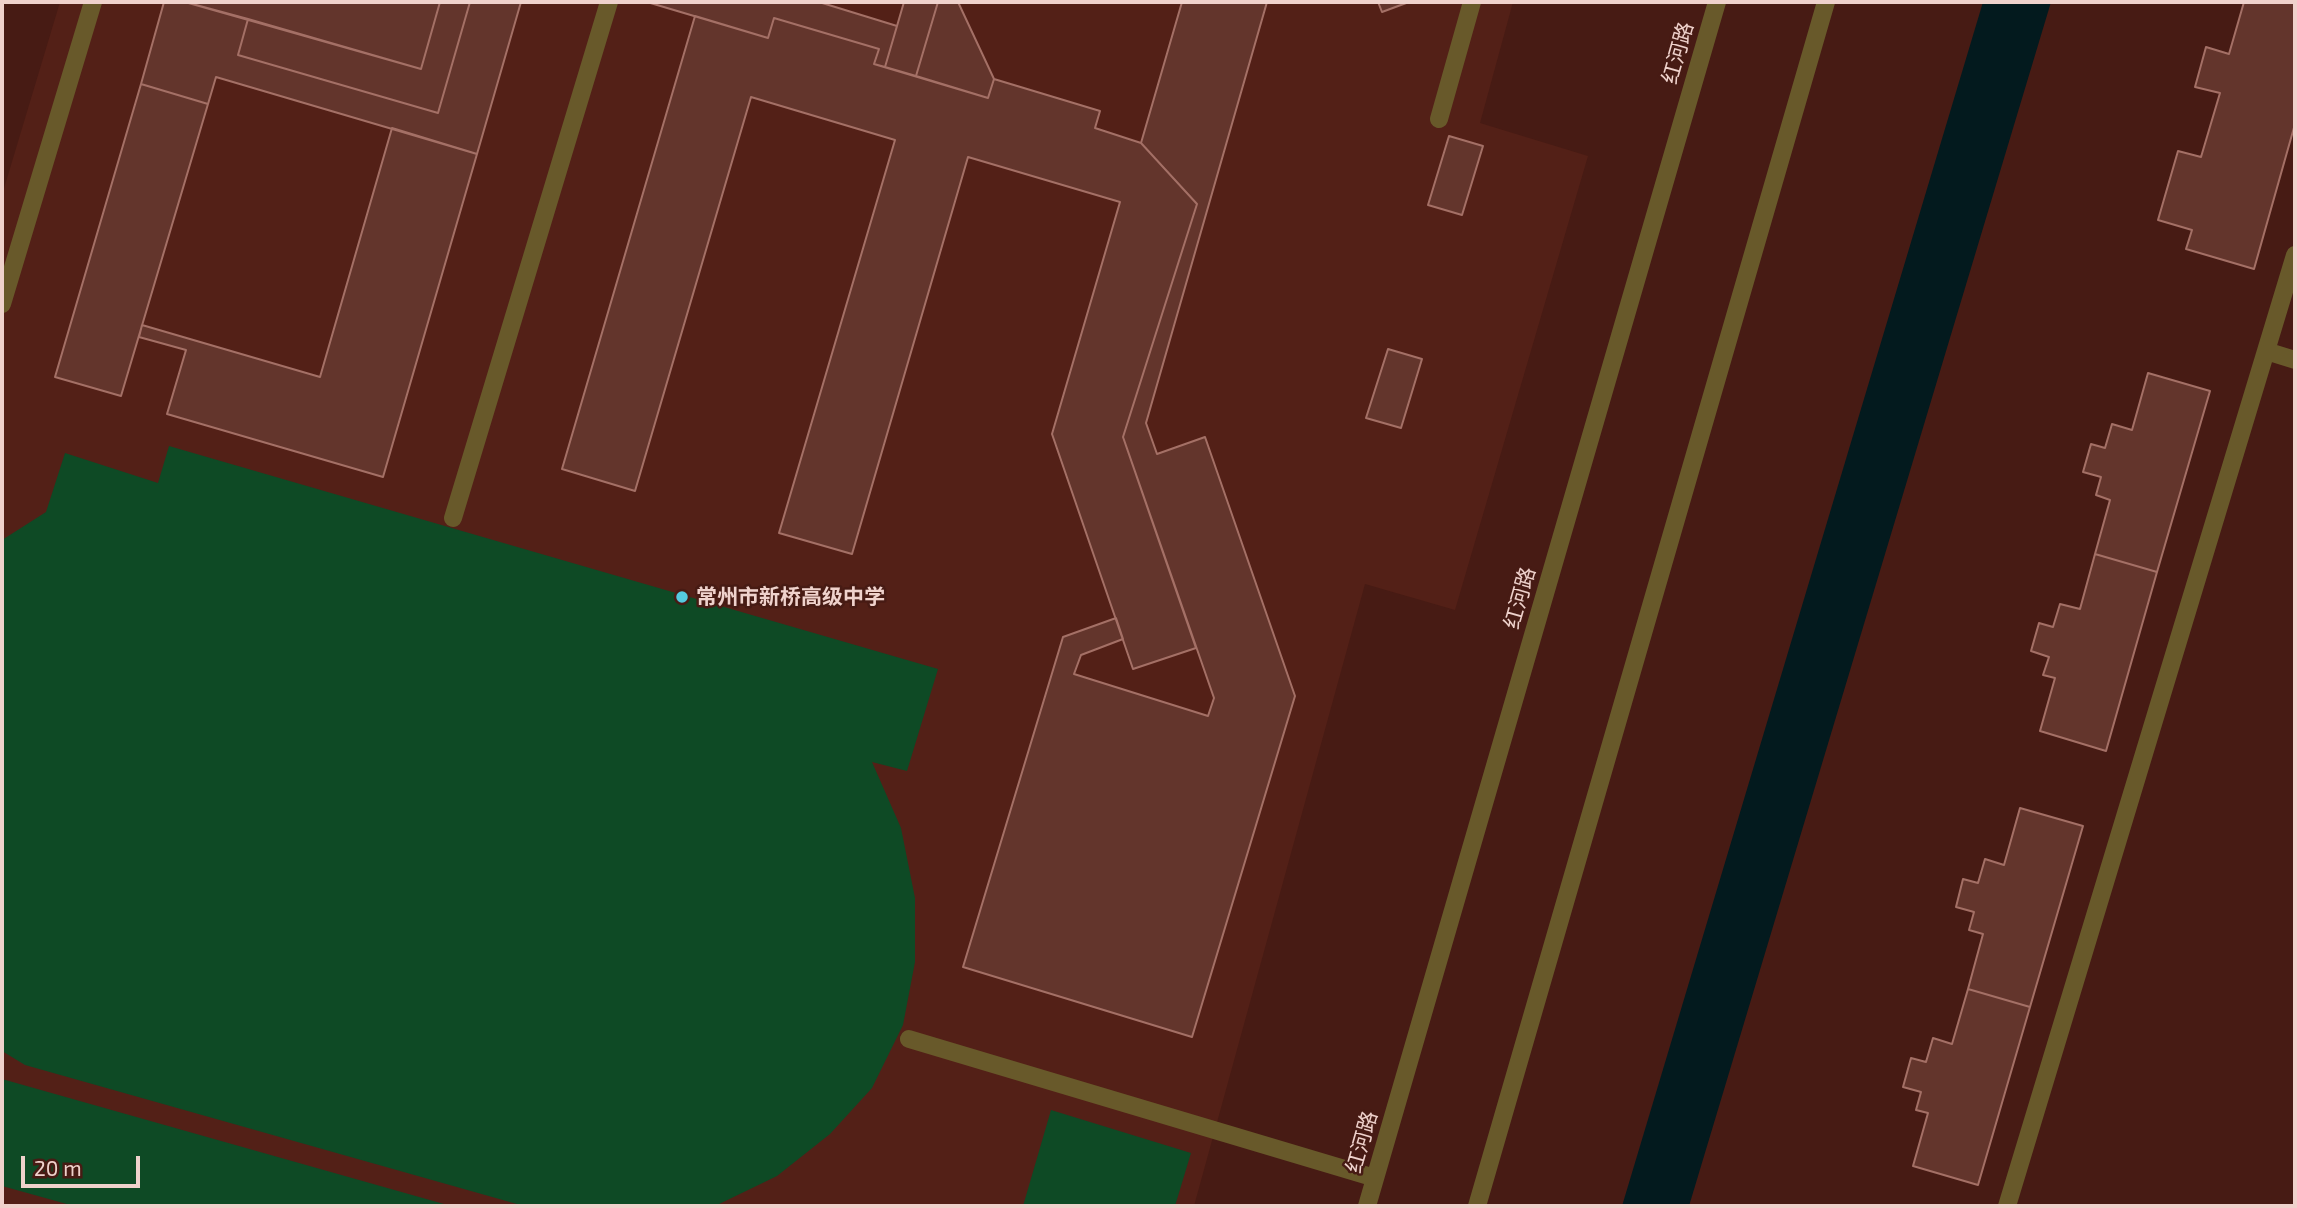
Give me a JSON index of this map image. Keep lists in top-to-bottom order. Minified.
{"streets":{"street":["红河路"]},"places":["常州市新桥高级中学"],"scale_bar":"20 m"}
